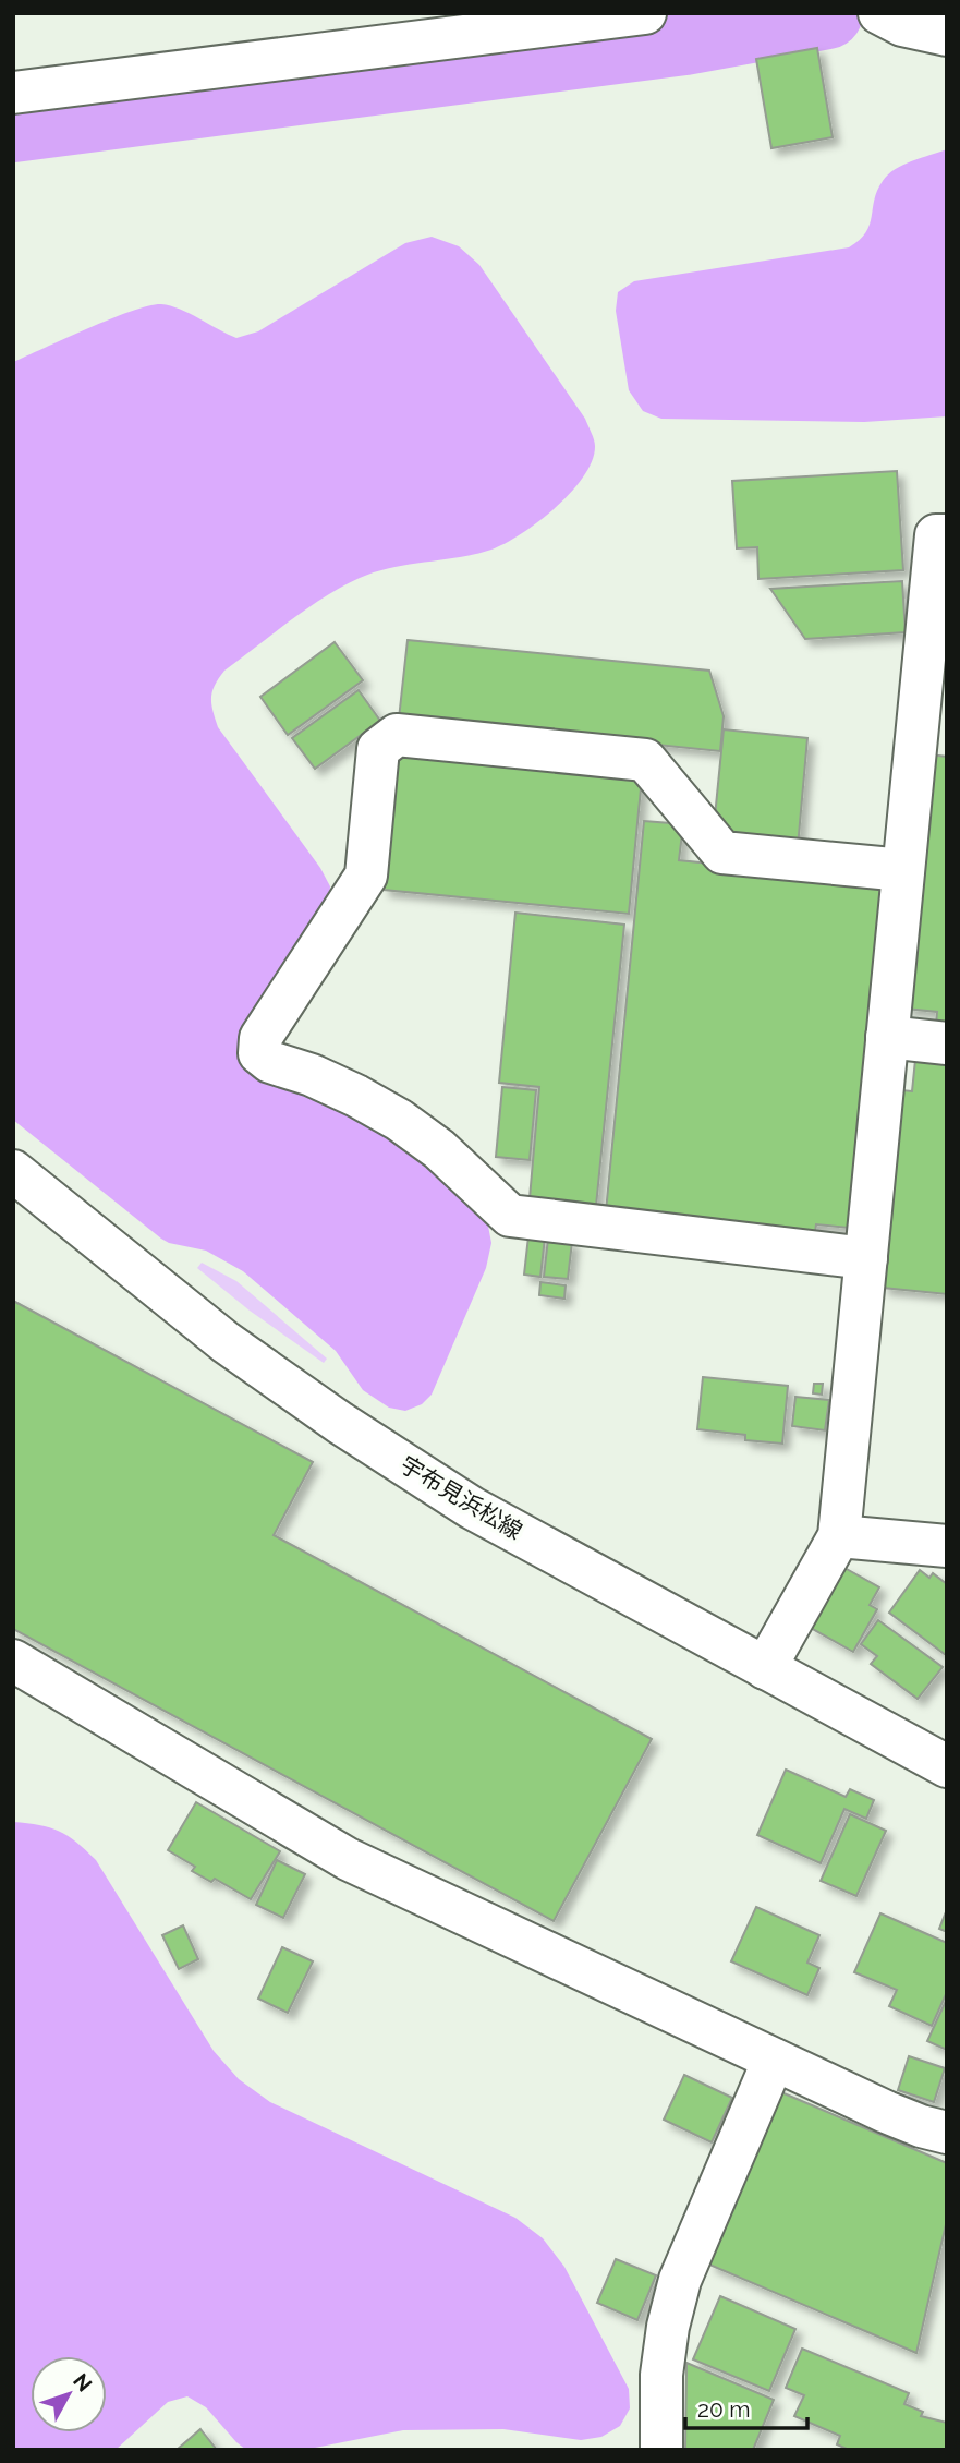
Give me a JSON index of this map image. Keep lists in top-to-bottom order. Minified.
{"streets":{"street":["宇布見浜松線"]},"scale_bar":"20 m","north":"top right"}
